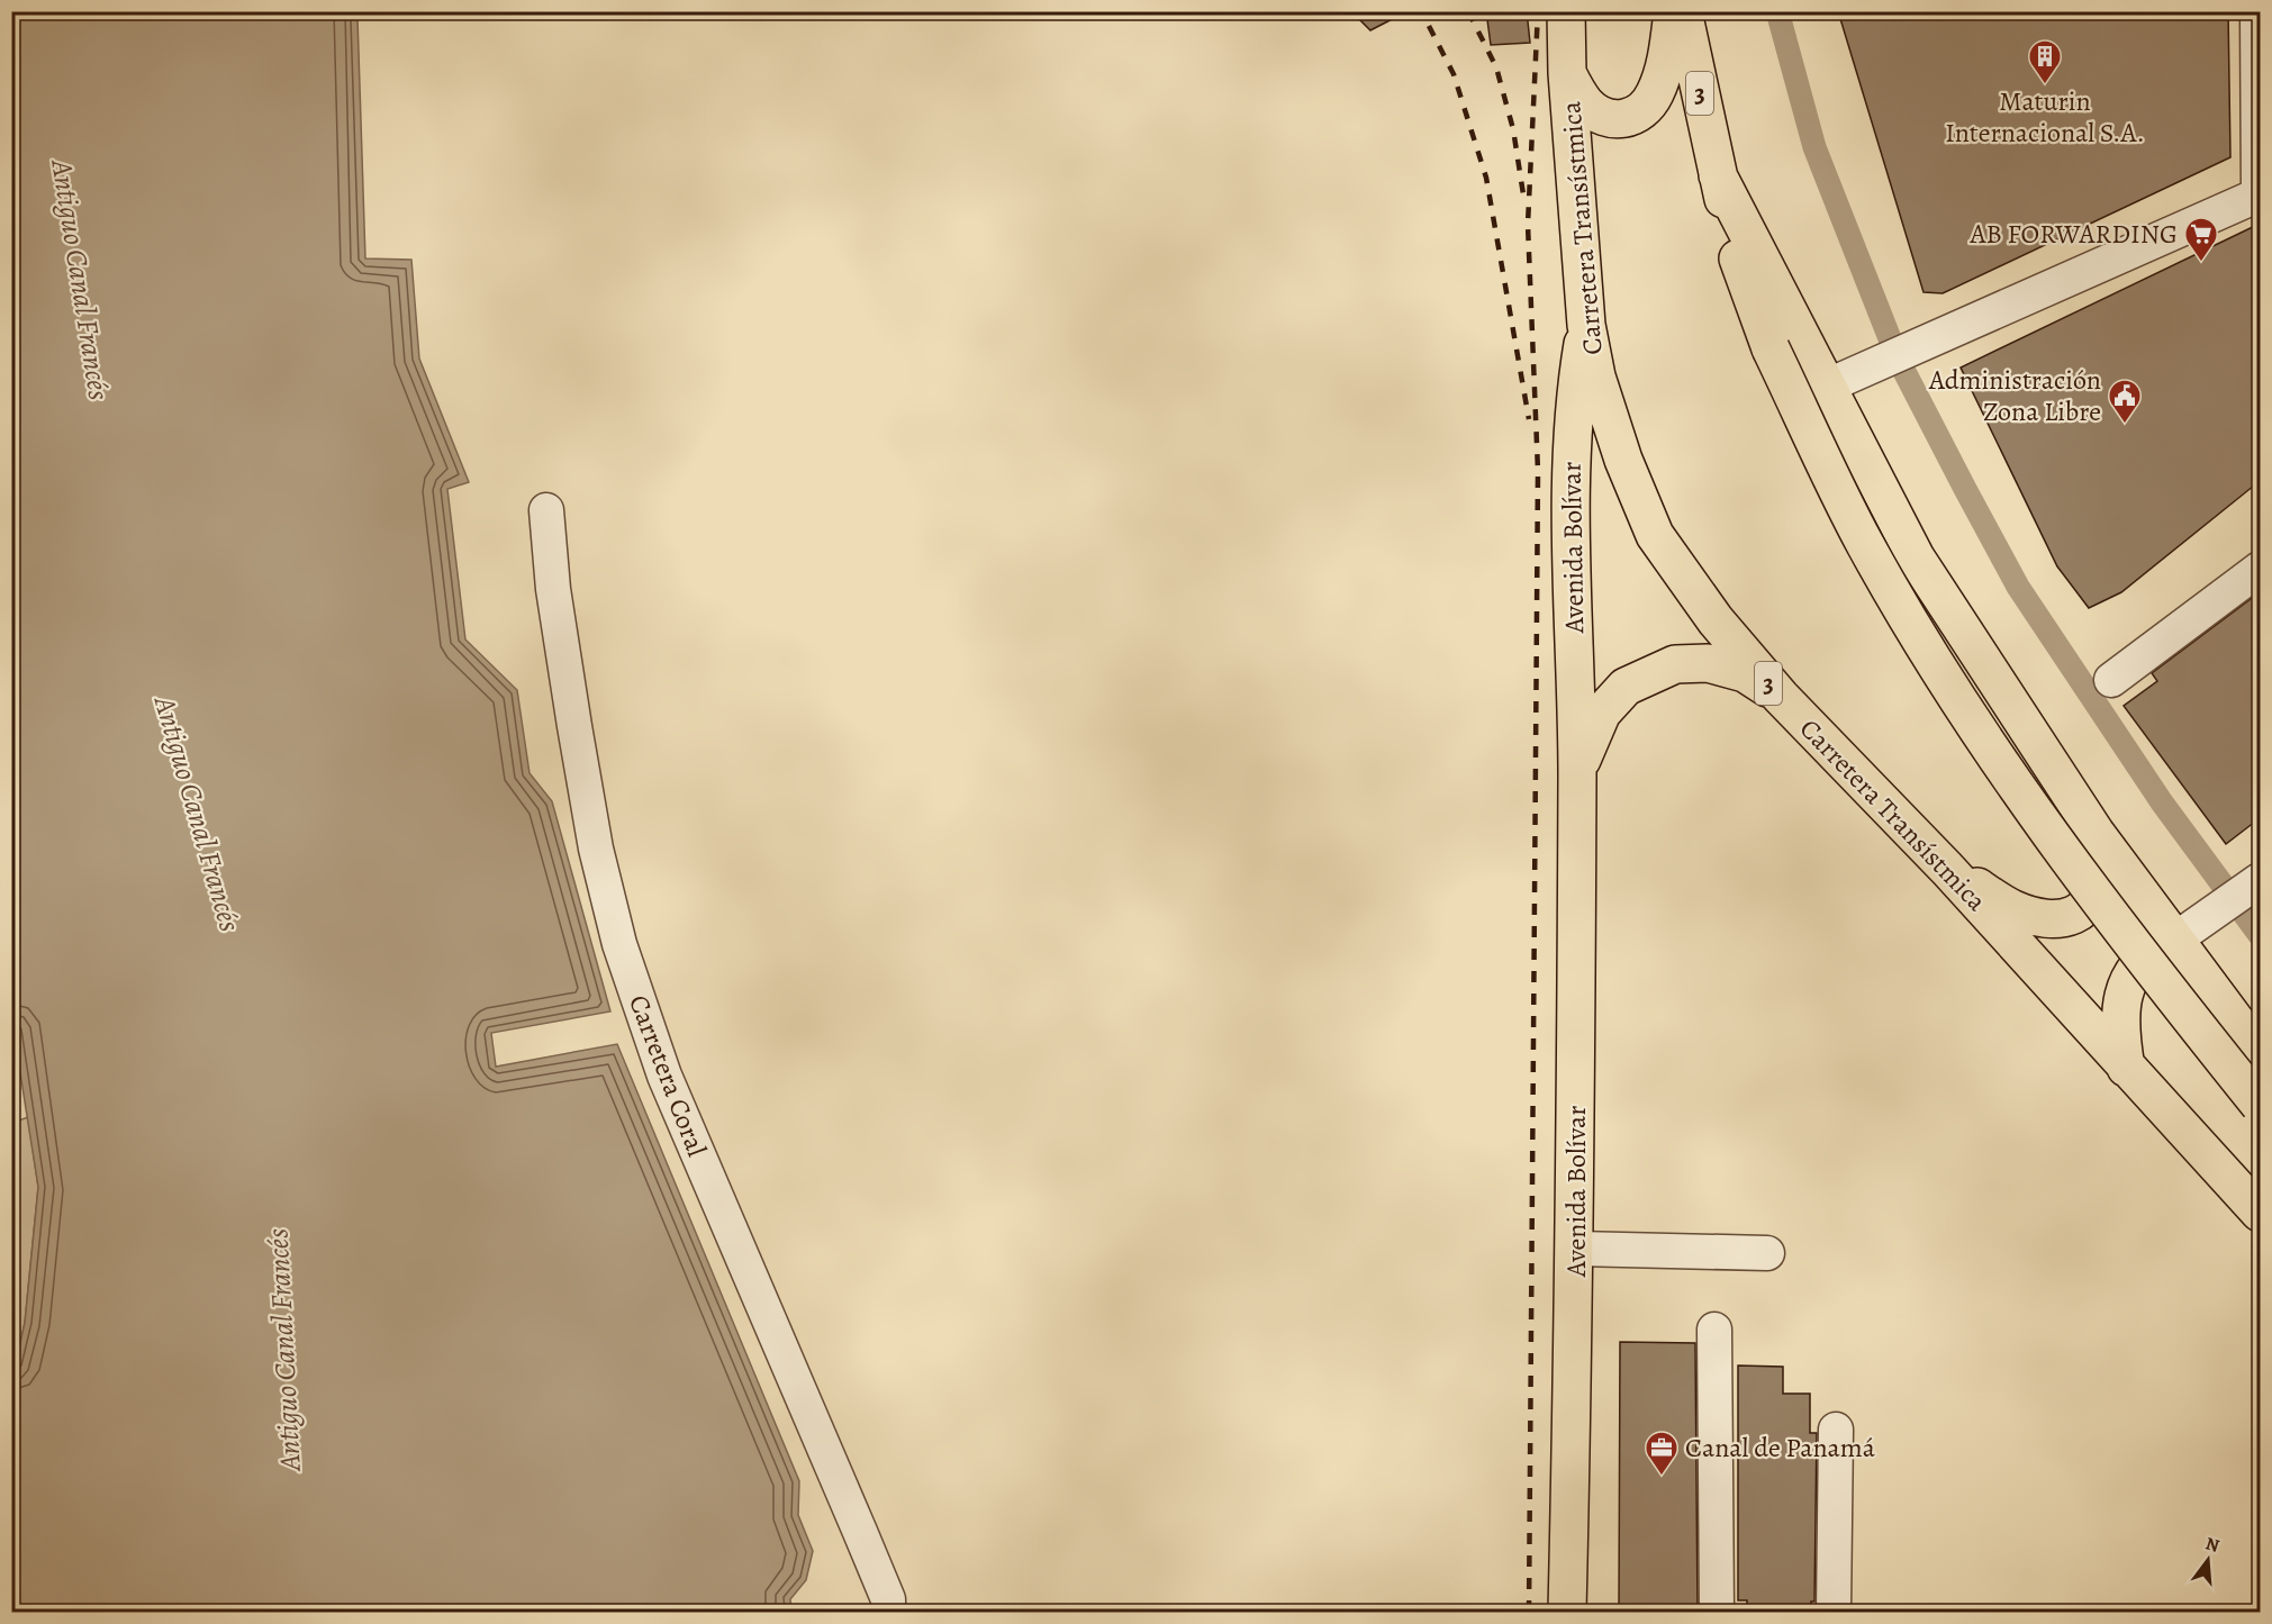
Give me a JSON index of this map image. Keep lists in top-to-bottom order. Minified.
{"streets":{"main road":["3","Carretera Transístmica","Avenida Bolívar"],"street":["Carretera Coral"]},"crossings":[["Carretera Transístmica","Avenida Bolívar"]],"water":["Antiguo Canal Francés"],"places":{"building":["Maturin Internacional S.A."],"supermarket":["AB FORWARDING"],"public building":["Administración Zona Libre"],"office":["Canal de Panamá"]},"north":"top"}
